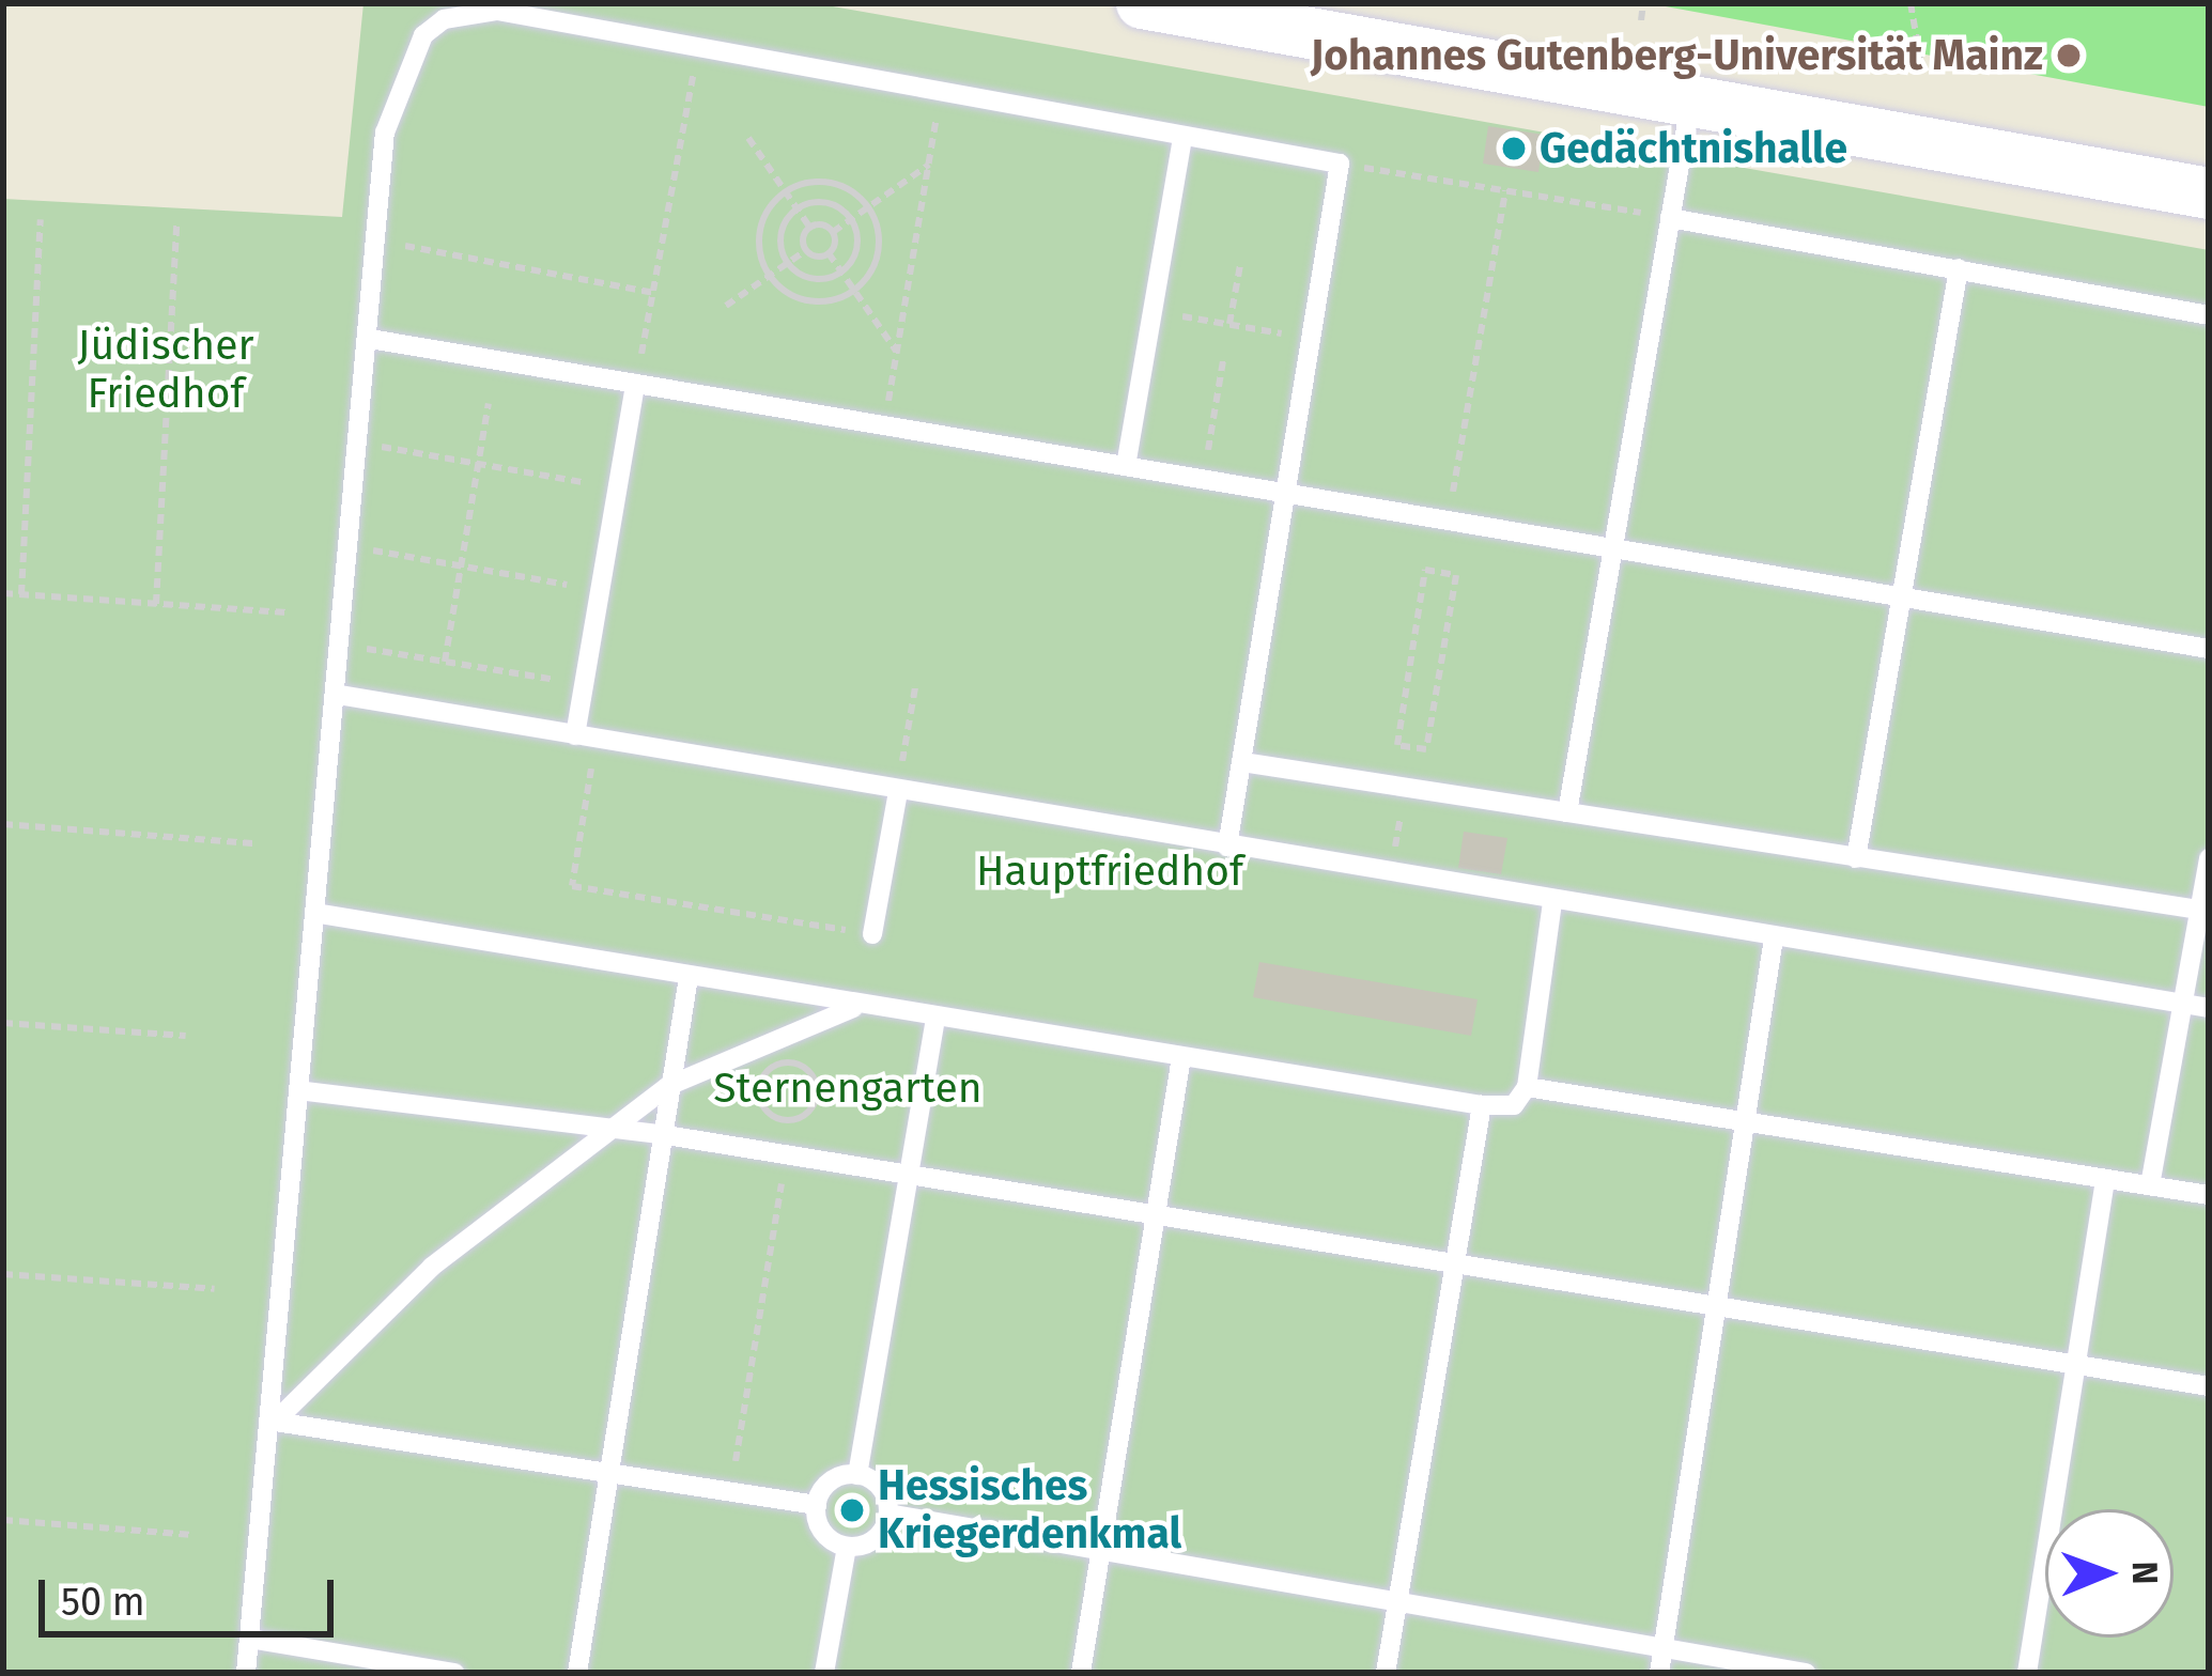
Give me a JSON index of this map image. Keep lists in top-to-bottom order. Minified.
{"parks":["Jüdischer Friedhof","Hauptfriedhof","Sternengarten"],"places":["Johannes Gutenberg-Universität Mainz","Gedächtnishalle","Hessisches Kriegerdenkmal"],"scale_bar":"50 m","north":"right"}
